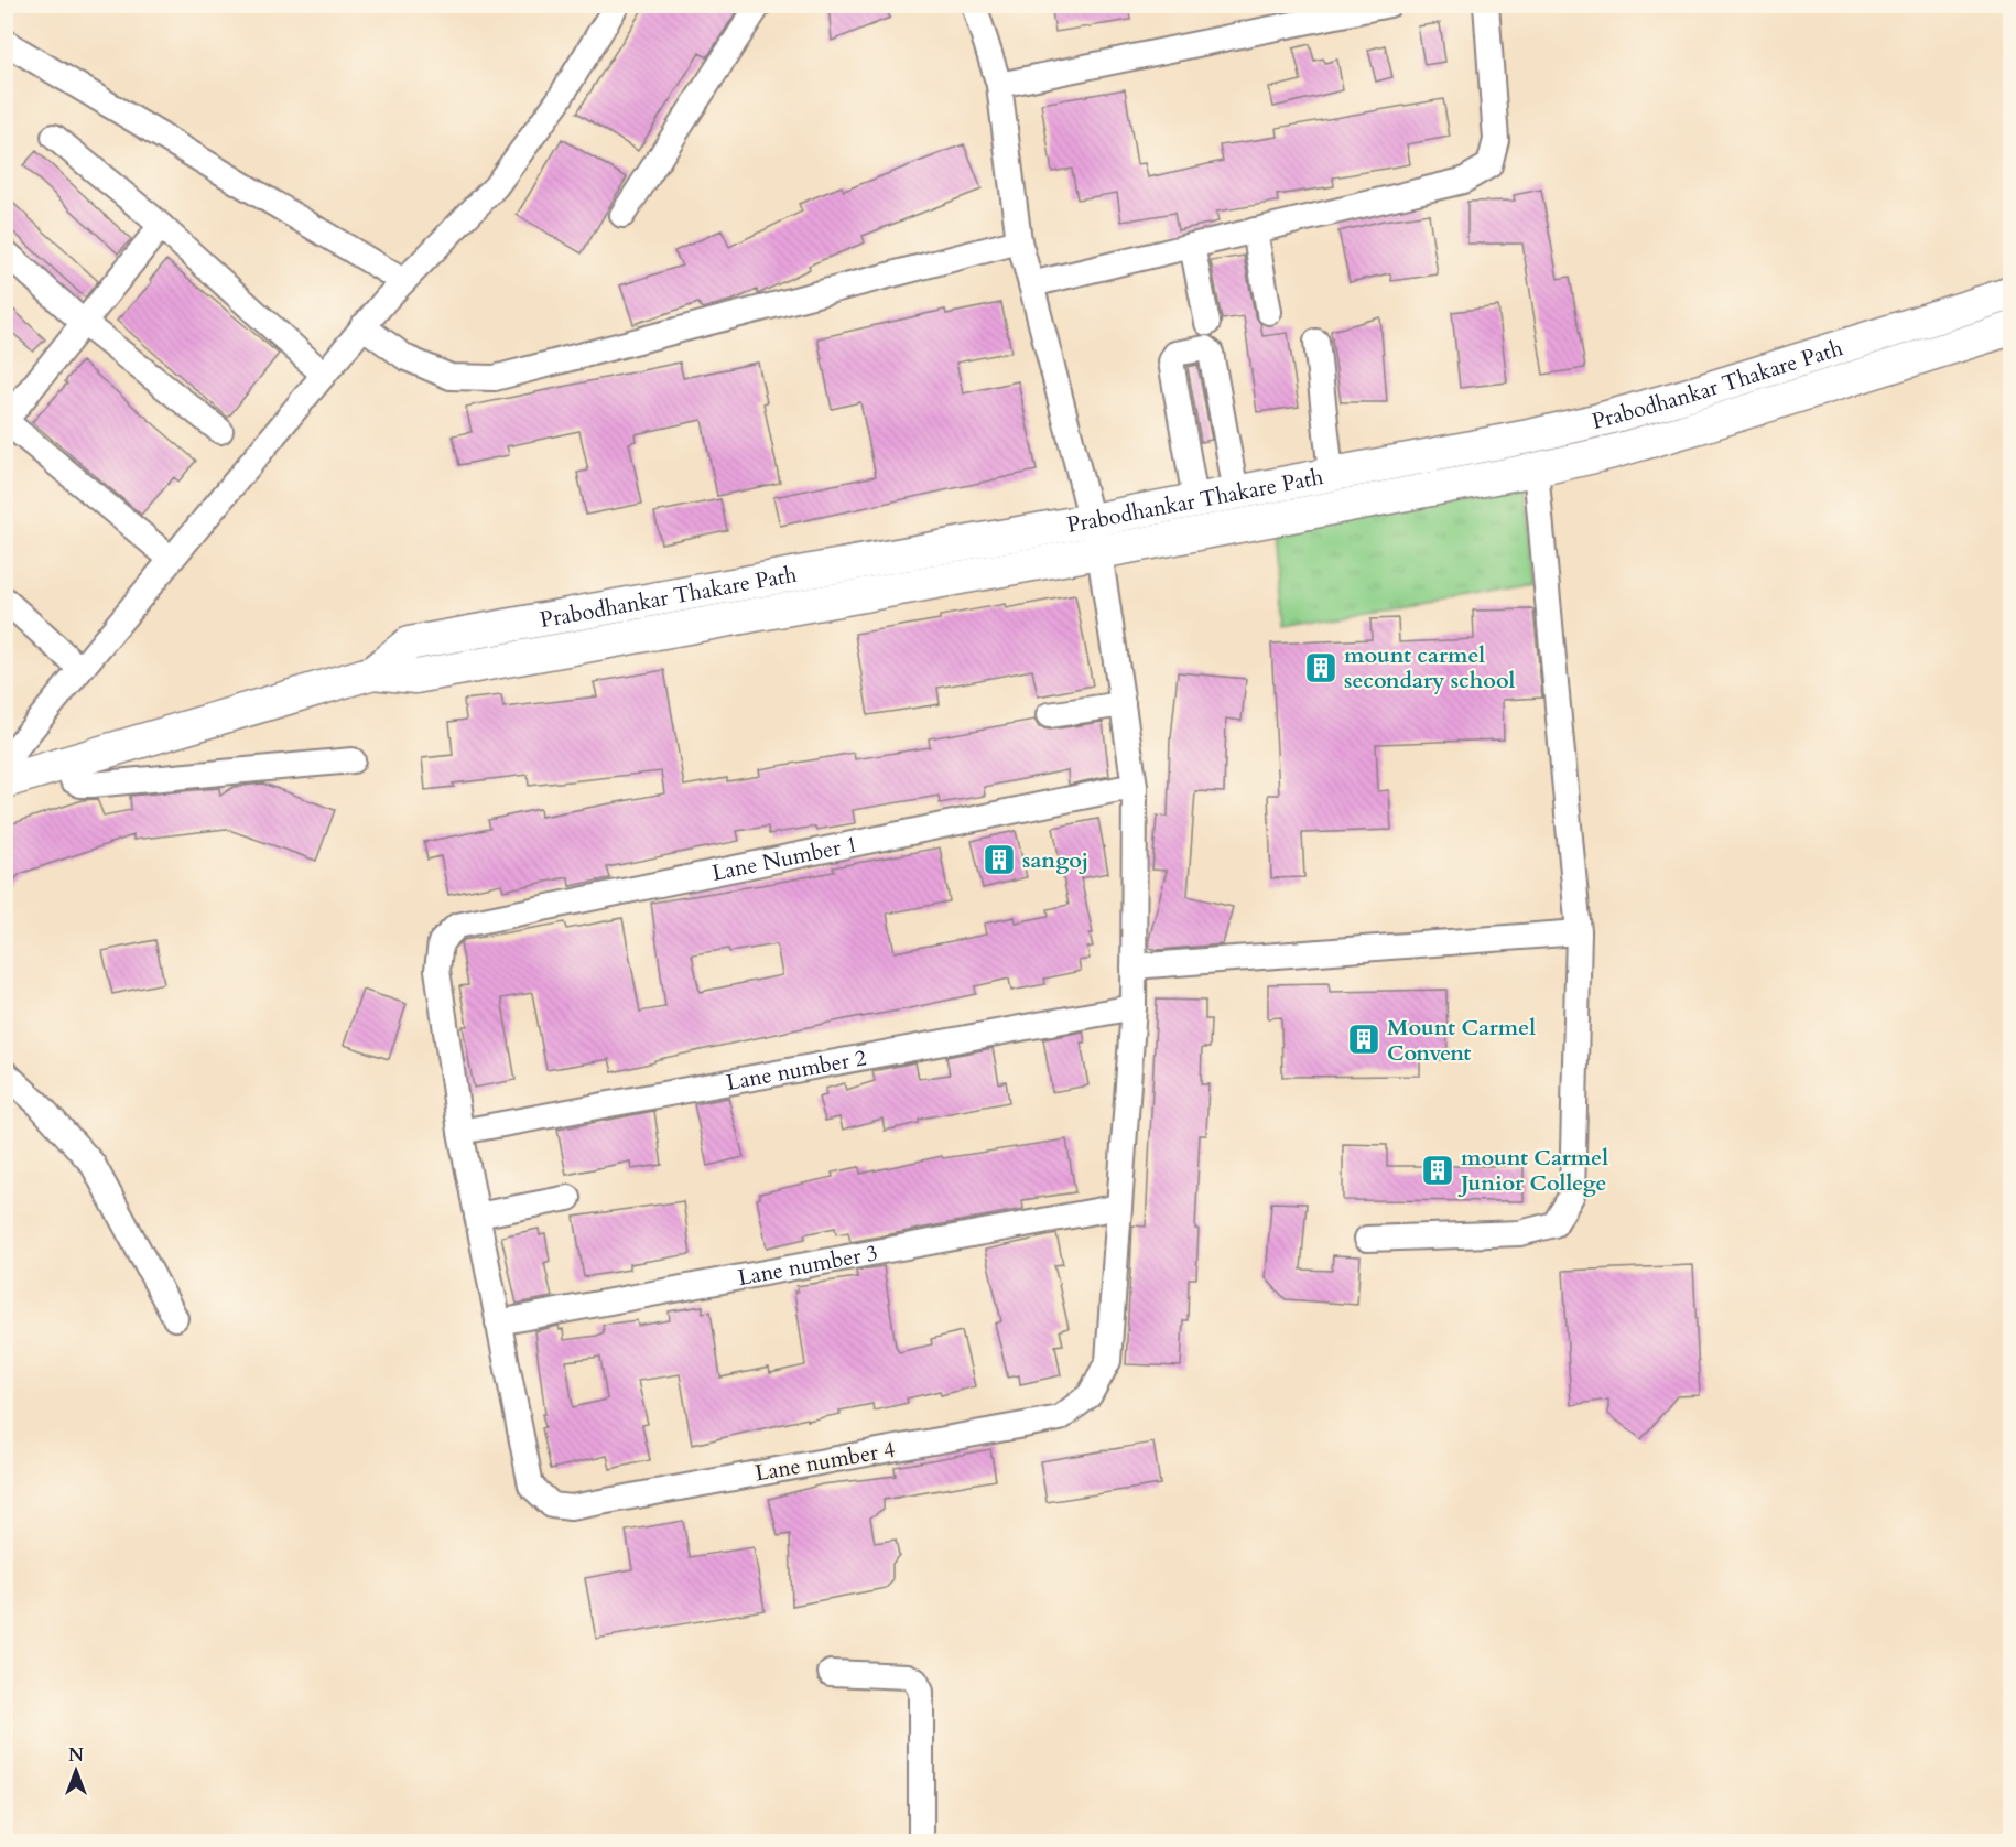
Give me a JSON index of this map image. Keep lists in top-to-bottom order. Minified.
{"streets":{"main road":["Prabodhankar Thakare Path"],"street":["Lane Number 1","Lane number 2","Lane number 3","Lane number 4"]},"crossings":[["Lane Number 1","Lane number 2"],["Lane number 3","Lane number 4"]],"places":{"building":["mount carmel secondary school","sangoj","Mount Carmel Convent","mount Carmel Junior College"]},"north":"top"}
